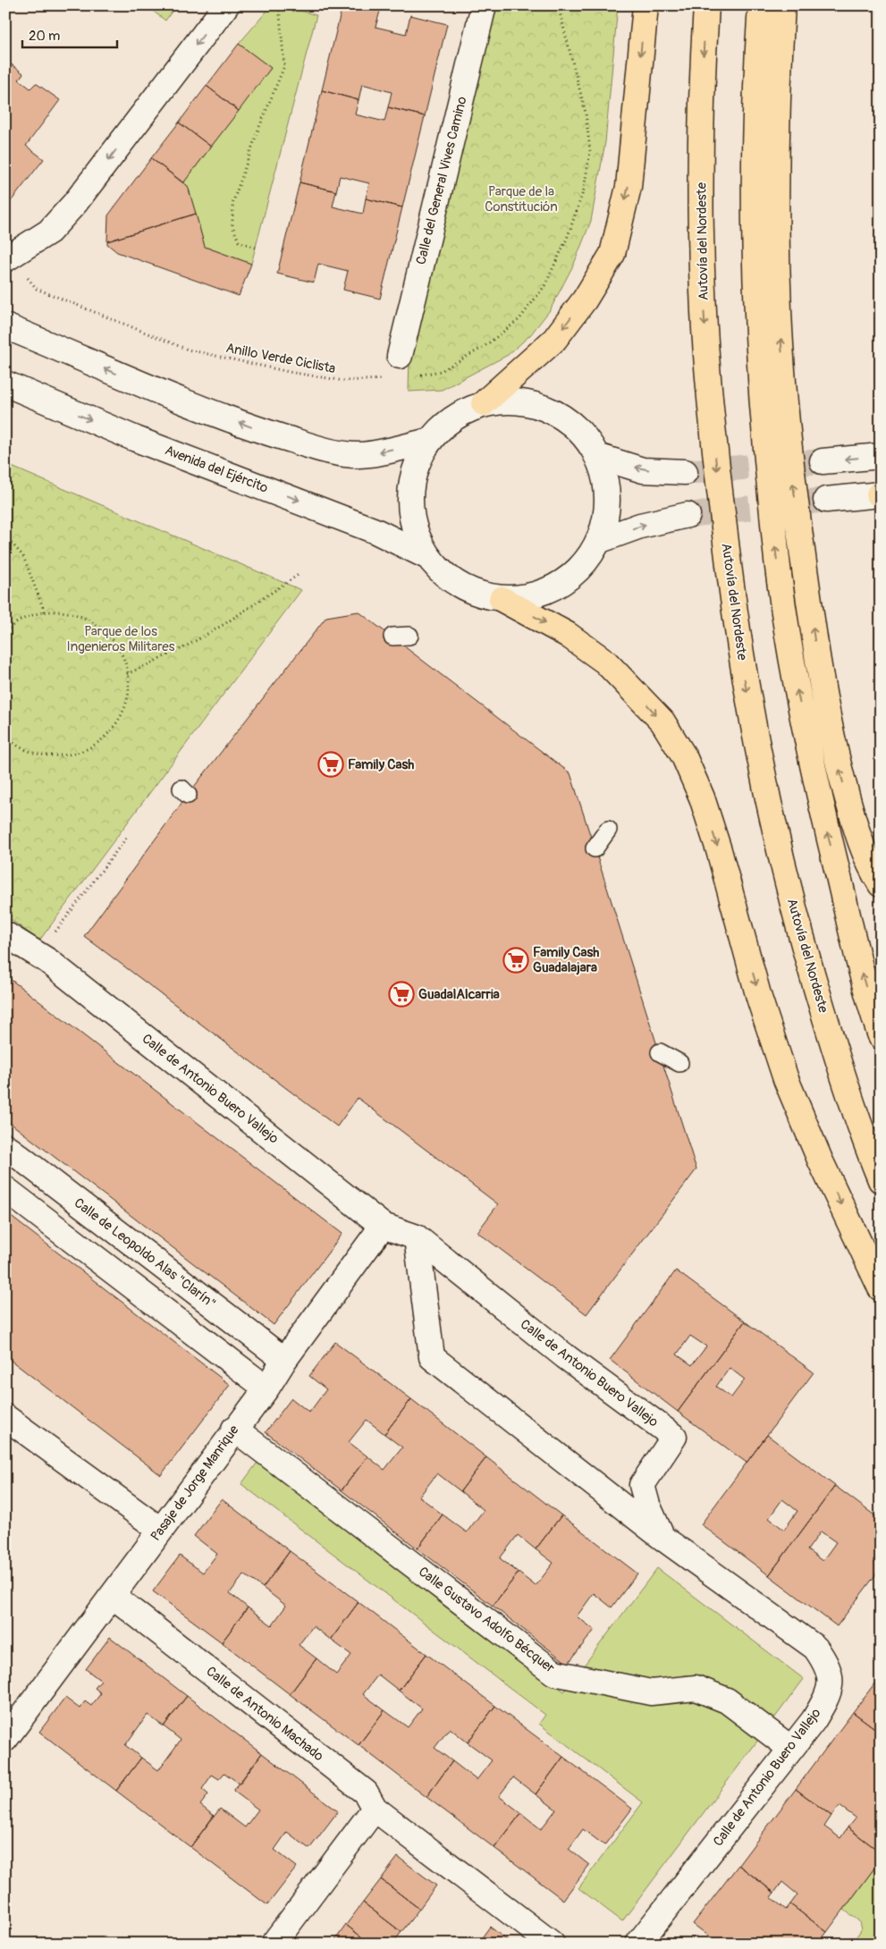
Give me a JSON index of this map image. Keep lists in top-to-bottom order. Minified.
{"streets":{"highway":["Autovía del Nordeste"],"street":["Calle del General Vives Camino","Avenida del Ejército","Calle de Antonio Buero Vallejo","Calle de Leopoldo Alas \"Clarín\"","Pasaje de Jorge Manrique","Calle Gustavo Adolfo Bécquer","Calle de Antonio Machado"],"path":["Anillo Verde Ciclista"]},"crossings":[["Calle de Antonio Buero Vallejo","Pasaje de Jorge Manrique"],["Calle de Antonio Buero Vallejo","Calle Gustavo Adolfo Bécquer"],["Calle de Leopoldo Alas \"Clarín\"","Pasaje de Jorge Manrique"],["Pasaje de Jorge Manrique","Calle Gustavo Adolfo Bécquer"],["Pasaje de Jorge Manrique","Calle de Antonio Machado"]],"parks":["Parque de la Constitución","Parque de los Ingenieros Militares"],"places":{"supermarket":["Family Cash","Family Cash Guadalajara","GuadalAlcarria"]},"scale_bar":"20 m"}
